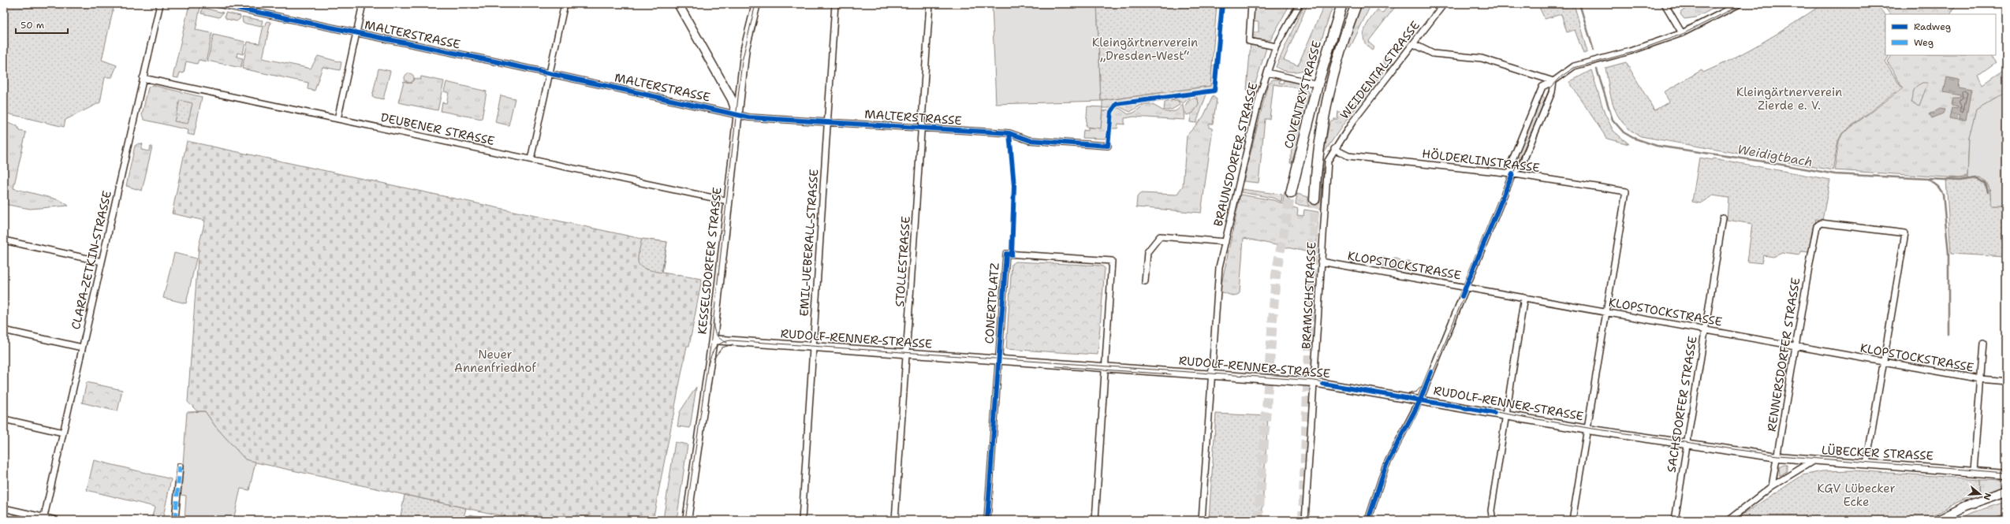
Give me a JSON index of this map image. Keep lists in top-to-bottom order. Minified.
{"streets":{"main road":["COVENTRYSTRASSE"],"street":["MALTERSTRASSE","WEIDENTALSTRASSE","DEUBENER STRASSE","BRAUNSDORFER STRASSE","HÖLDERLINSTRASSE","EMIL-UEBERALL-STRASSE","CLARA-ZETKIN-STRASSE","KESSELSDORFER STRASSE","STOLLESTRASSE","KLOPSTOCKSTRASSE","BRAMSCHSTRASSE","CONERTPLATZ","RUDOLF-RENNER-STRASSE","RENNERSDORFER STRASSE","SACHSDORFER STRASSE","LÜBECKER STRASSE"]},"crossings":[["MALTERSTRASSE","EMIL-UEBERALL-STRASSE"],["MALTERSTRASSE","KESSELSDORFER STRASSE"],["MALTERSTRASSE","STOLLESTRASSE"],["WEIDENTALSTRASSE","HÖLDERLINSTRASSE"],["WEIDENTALSTRASSE","BRAMSCHSTRASSE"],["COVENTRYSTRASSE","BRAUNSDORFER STRASSE"],["DEUBENER STRASSE","CLARA-ZETKIN-STRASSE"],["DEUBENER STRASSE","KESSELSDORFER STRASSE"],["BRAUNSDORFER STRASSE","RUDOLF-RENNER-STRASSE"],["HÖLDERLINSTRASSE","KLOPSTOCKSTRASSE"],["HÖLDERLINSTRASSE","BRAMSCHSTRASSE"],["EMIL-UEBERALL-STRASSE","RUDOLF-RENNER-STRASSE"],["KESSELSDORFER STRASSE","RUDOLF-RENNER-STRASSE"],["STOLLESTRASSE","RUDOLF-RENNER-STRASSE"],["KLOPSTOCKSTRASSE","BRAMSCHSTRASSE"],["KLOPSTOCKSTRASSE","RENNERSDORFER STRASSE"],["KLOPSTOCKSTRASSE","SACHSDORFER STRASSE"],["BRAMSCHSTRASSE","RUDOLF-RENNER-STRASSE"],["CONERTPLATZ","RUDOLF-RENNER-STRASSE"],["RUDOLF-RENNER-STRASSE","RENNERSDORFER STRASSE"],["RUDOLF-RENNER-STRASSE","SACHSDORFER STRASSE"],["RUDOLF-RENNER-STRASSE","LÜBECKER STRASSE"],["RENNERSDORFER STRASSE","LÜBECKER STRASSE"]],"water":["Weidigtbach"],"parks":["Kleingärtnerverein „Dresden-West“","Kleingärtnerverein Zierde e. V.","Neuer Annenfriedhof","KGV Lübecker Ecke"],"legend":["Radweg","Weg"],"scale_bar":"50 m","north":"right"}
